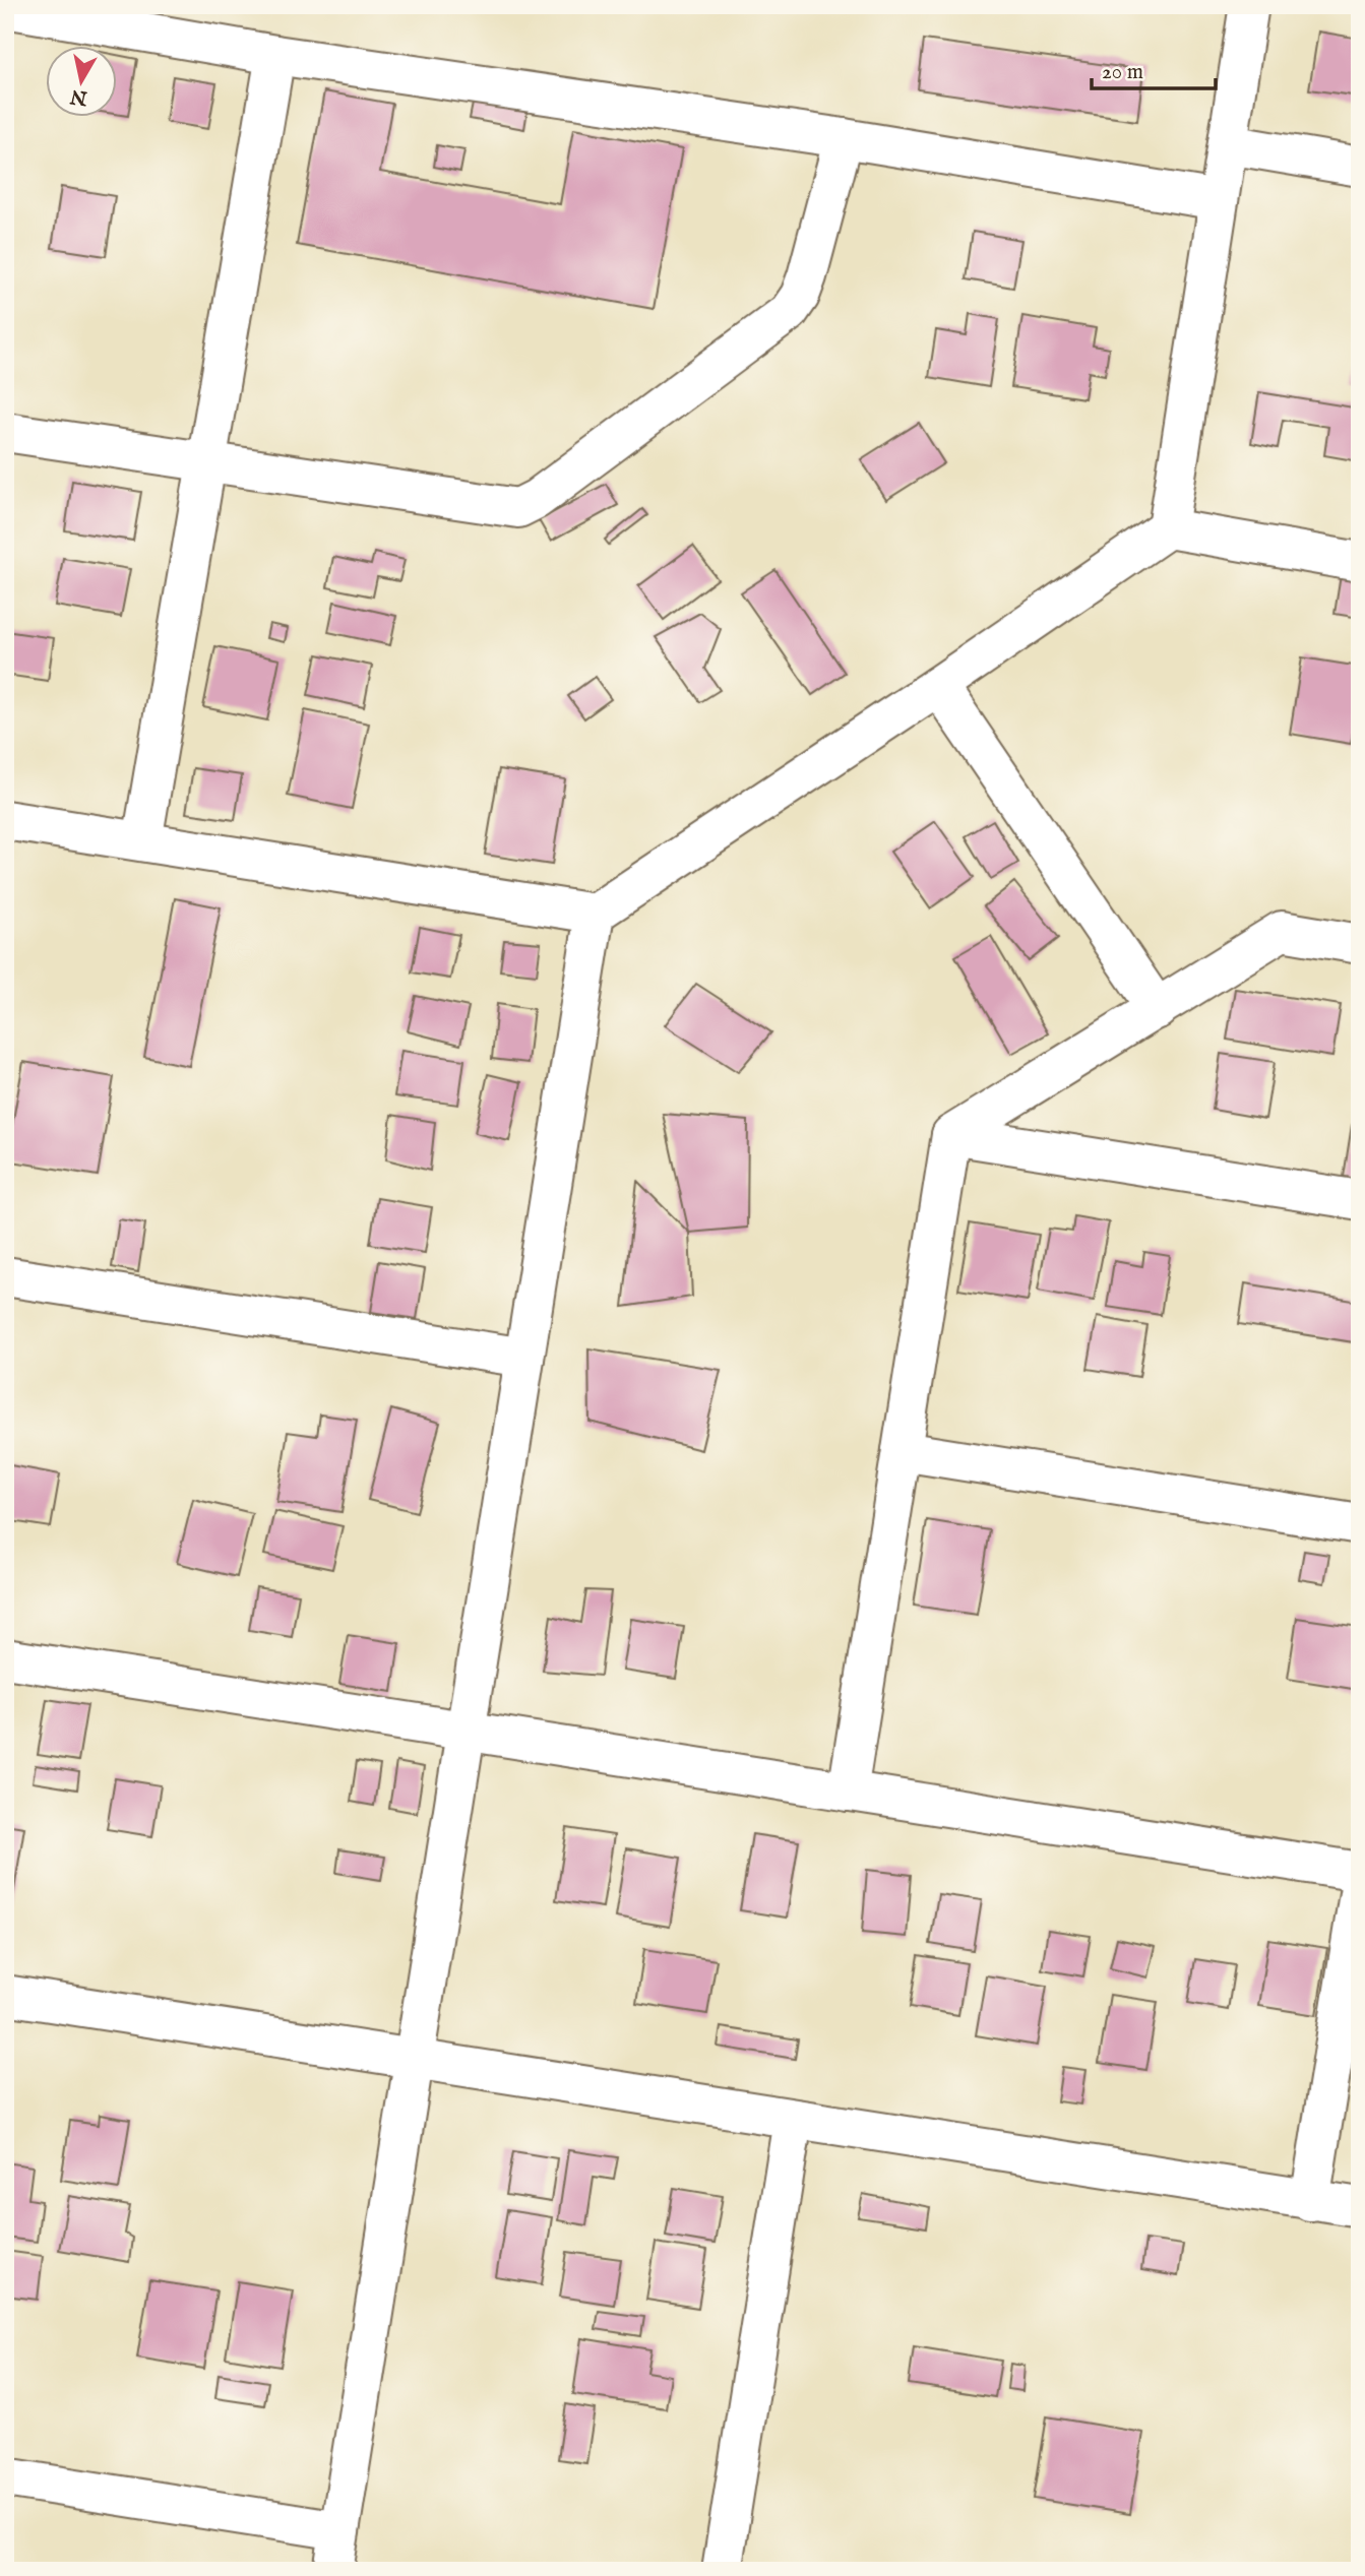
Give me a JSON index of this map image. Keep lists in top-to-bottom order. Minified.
{"scale_bar":"20 m","north":"bottom"}
